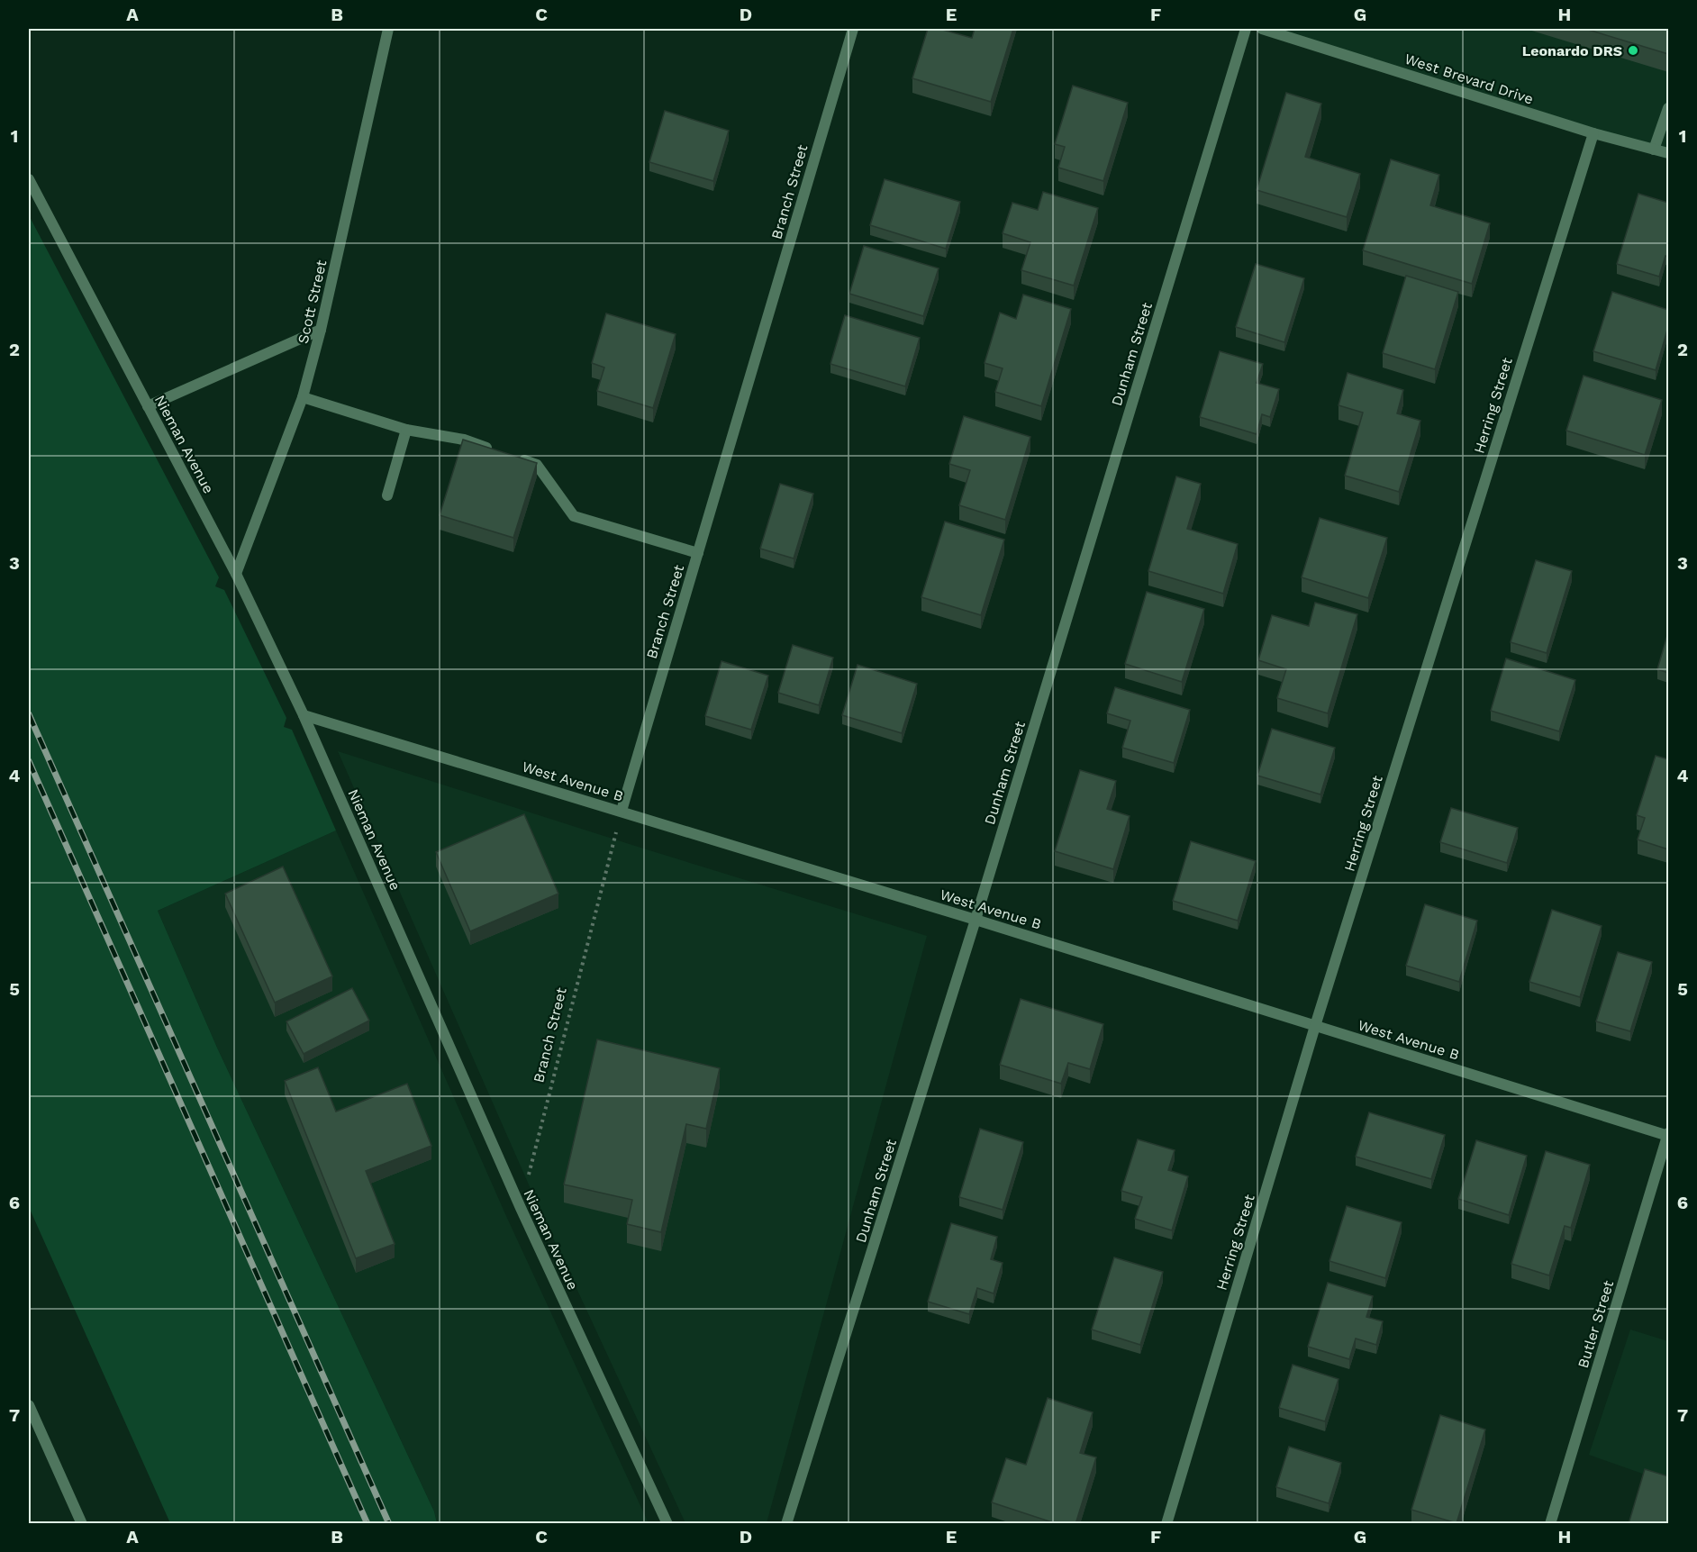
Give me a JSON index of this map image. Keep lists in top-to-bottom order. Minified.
{"streets":{"street":["West Brevard Drive","Branch Street","Scott Street","Dunham Street","Herring Street","Nieman Avenue","West Avenue B","Butler Street"]},"crossings":[["West Brevard Drive","Herring Street"],["Branch Street","Nieman Avenue"],["Branch Street","West Avenue B"],["Scott Street","Nieman Avenue"],["Dunham Street","West Avenue B"],["Herring Street","West Avenue B"],["Nieman Avenue","West Avenue B"],["West Avenue B","Butler Street"]],"places":["Leonardo DRS"],"grid":{"columns":["A","B","C","D","E","F","G","H"],"rows":["1","2","3","4","5","6","7"]}}
